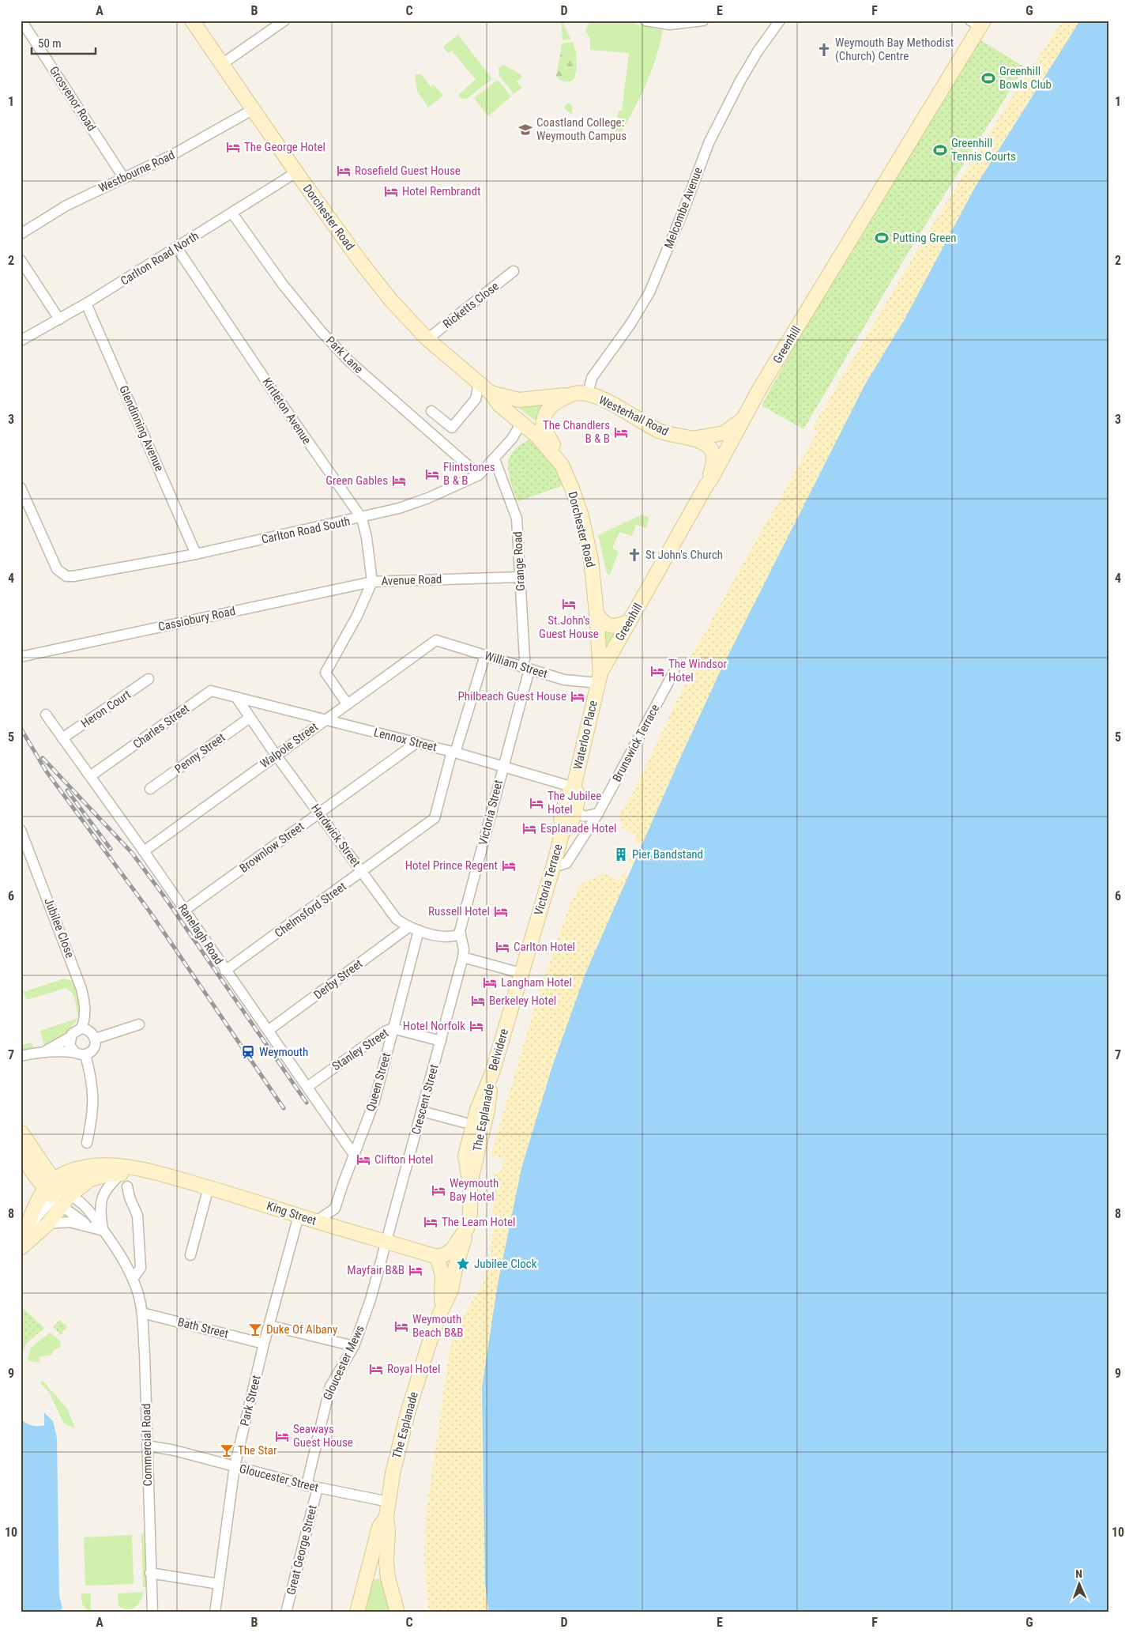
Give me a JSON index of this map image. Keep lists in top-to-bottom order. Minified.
{"streets":{"main road":["Dorchester Road","Greenhill","Westerhall Road","Waterloo Place","Victoria Terrace","Belvidere","The Esplanade","King Street","Commercial Road"],"street":["Grosvenor Road","Westbourne Road","Melcombe Avenue","Carlton Road North","Ricketts Close","Park Lane","Kirtleton Avenue","Glendinning Avenue","Carlton Road South","Grange Road","Avenue Road","Cassiobury Road","William Street","Heron Court","Charles Street","Lennox Street","Brunswick Terrace","Walpole Street","Penny Street","Victoria Street","Hardwick Street","Brownlow Street","Chelmsford Street","Jubilee Close","Ranelagh Road","Derby Street","Stanley Street","Queen Street","Crescent Street","Bath Street","Gloucester Mews","Park Street","Gloucester Street","Great George Street"]},"crossings":[["Grosvenor Road","Westbourne Road"],["Westbourne Road","Dorchester Road"],["Melcombe Avenue","Westerhall Road"],["Dorchester Road","Carlton Road North"],["Dorchester Road","Ricketts Close"],["Dorchester Road","Greenhill"],["Dorchester Road","Westerhall Road"],["Dorchester Road","Carlton Road South"],["Dorchester Road","William Street"],["Dorchester Road","Waterloo Place"],["Carlton Road North","Park Lane"],["Carlton Road North","Kirtleton Avenue"],["Carlton Road North","Glendinning Avenue"],["Greenhill","Westerhall Road"],["Greenhill","William Street"],["Greenhill","Waterloo Place"],["Park Lane","Carlton Road South"],["Kirtleton Avenue","Carlton Road South"],["Kirtleton Avenue","Avenue Road"],["Kirtleton Avenue","Cassiobury Road"],["Glendinning Avenue","Carlton Road South"],["Carlton Road South","Grange Road"],["Grange Road","Avenue Road"],["Grange Road","William Street"],["Grange Road","Victoria Street"],["Avenue Road","Cassiobury Road"],["Avenue Road","Walpole Street"],["William Street","Waterloo Place"],["William Street","Walpole Street"],["William Street","Victoria Street"],["William Street","Chelmsford Street"],["Heron Court","Ranelagh Road"],["Charles Street","Lennox Street"],["Charles Street","Hardwick Street"],["Charles Street","Ranelagh Road"],["Waterloo Place","Lennox Street"],["Waterloo Place","Victoria Terrace"],["Lennox Street","Walpole Street"],["Lennox Street","Victoria Street"],["Lennox Street","Hardwick Street"],["Lennox Street","Brownlow Street"],["Lennox Street","Victoria Terrace"],["Lennox Street","Chelmsford Street"],["Brunswick Terrace","Victoria Terrace"],["Walpole Street","Hardwick Street"],["Walpole Street","Ranelagh Road"],["Penny Street","Hardwick Street"],["Victoria Street","Hardwick Street"],["Victoria Street","Crescent Street"],["Hardwick Street","Brownlow Street"],["Hardwick Street","Chelmsford Street"],["Hardwick Street","Derby Street"],["Hardwick Street","Queen Street"],["Brownlow Street","Ranelagh Road"],["Victoria Terrace","Belvidere"],["Chelmsford Street","Ranelagh Road"],["Ranelagh Road","Derby Street"],["Ranelagh Road","Stanley Street"],["Ranelagh Road","Queen Street"],["Derby Street","Queen Street"],["Stanley Street","Queen Street"],["Stanley Street","Crescent Street"],["Belvidere","The Esplanade"],["Queen Street","King Street"],["Crescent Street","King Street"],["Crescent Street","Gloucester Mews"],["The Esplanade","King Street"],["The Esplanade","Gloucester Street"],["King Street","Gloucester Mews"],["King Street","Park Street"],["King Street","Commercial Road"],["Bath Street","Park Street"],["Bath Street","Commercial Road"],["Gloucester Mews","Gloucester Street"],["Park Street","Gloucester Street"],["Commercial Road","Gloucester Street"],["Gloucester Street","Great George Street"]],"places":{"church":["Weymouth Bay Methodist (Church) Centre","St John's Church"],"sports":["Greenhill Bowls Club","Greenhill Tennis Courts","Putting Green"],"school or university":["Coastland College: Weymouth Campus"],"hotel":["The George Hotel","Rosefield Guest House","Hotel Rembrandt","The Chandlers B & B","Flintstones B & B","Green Gables","St.John's Guest House","The Windsor Hotel","Philbeach Guest House","The Jubilee Hotel","Esplanade Hotel","Hotel Prince Regent","Russell Hotel","Carlton Hotel","Langham Hotel","Berkeley Hotel","Hotel Norfolk","Clifton Hotel","Weymouth Bay Hotel","The Leam Hotel","Mayfair B&B","Weymouth Beach B&B","Royal Hotel","Seaways Guest House"],"building":["Pier Bandstand"],"station":["Weymouth"],"place":["Jubilee Clock"],"bar":["Duke Of Albany","The Star"]},"scale_bar":"50 m","north":"top","grid":{"columns":["A","B","C","D","E","F","G"],"rows":["1","2","3","4","5","6","7","8","9","10"]}}
